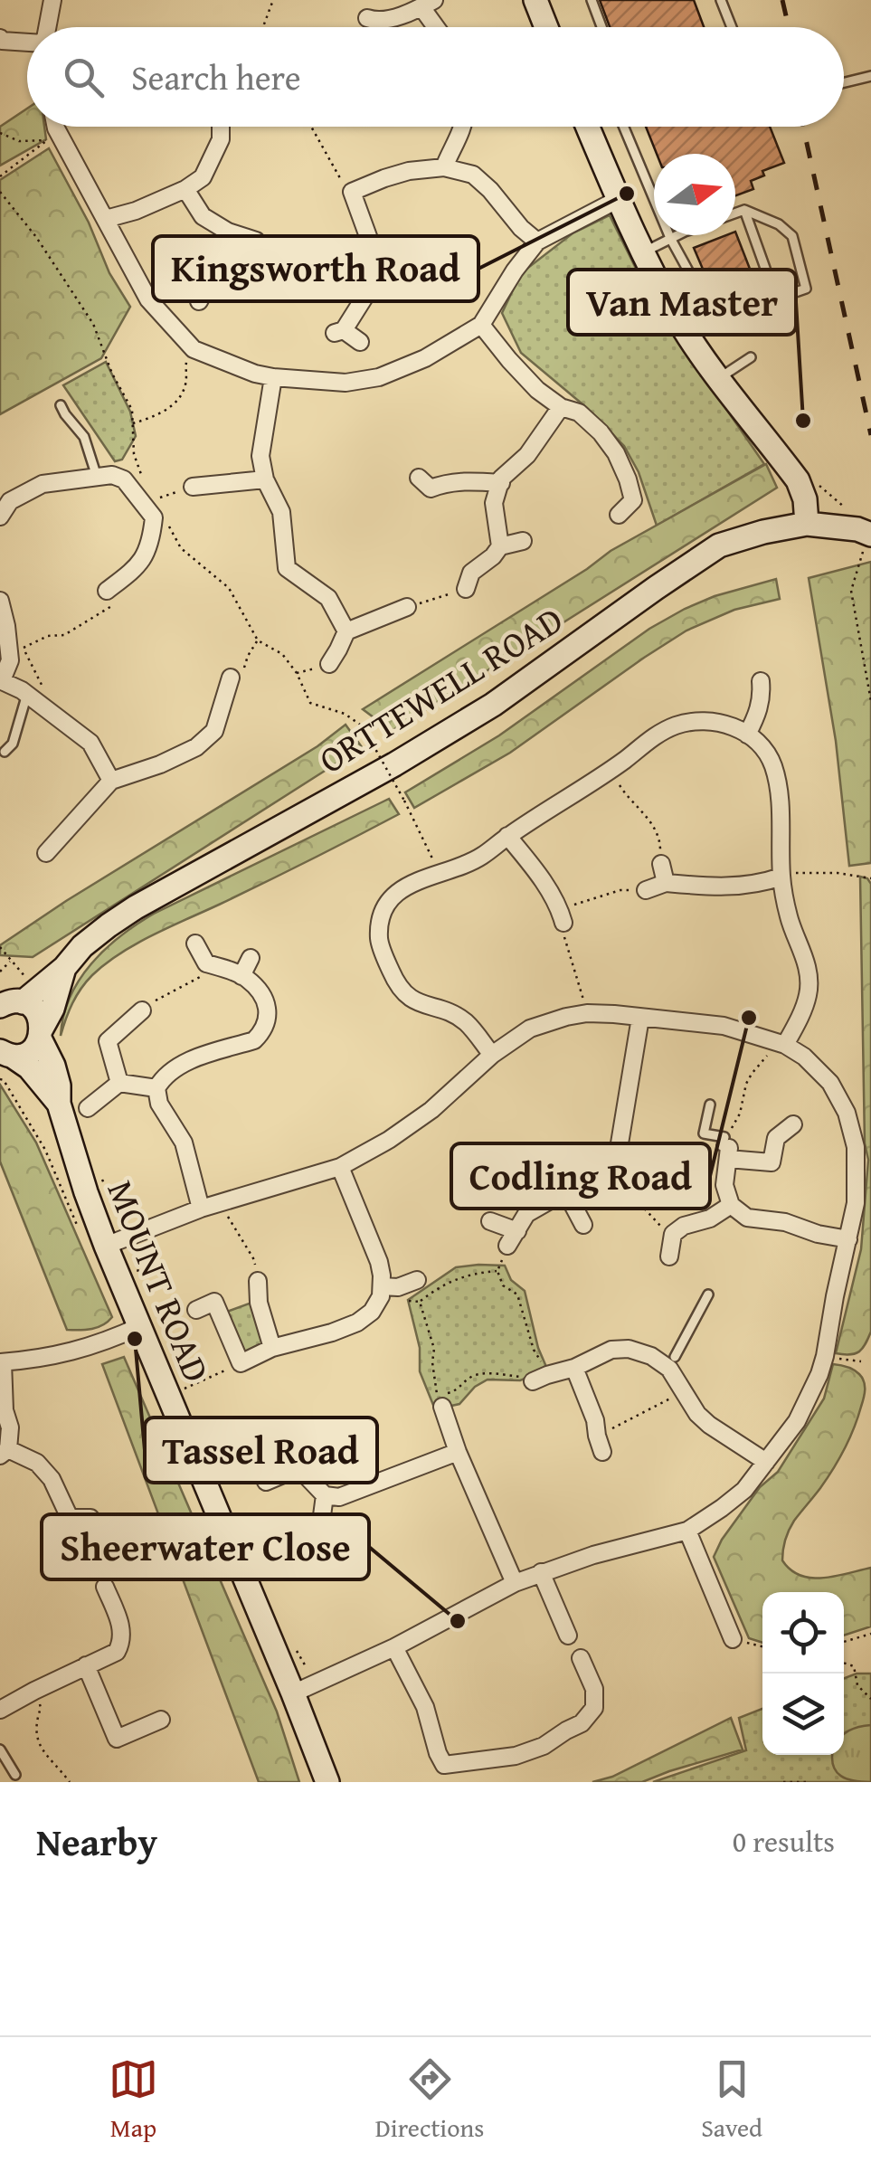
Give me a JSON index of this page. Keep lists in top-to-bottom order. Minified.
{"streets":{"street":["ORTTEWELL ROAD","MOUNT ROAD"]},"crossings":[["ORTTEWELL ROAD","MOUNT ROAD"]],"places":["Kingsworth Road","Van Master","Codling Road","Tassel Road","Sheerwater Close"],"north":"right","page":{"search":"Search here","heading":["Nearby","0 results"],"nav":["Map","Directions","Saved"]}}
